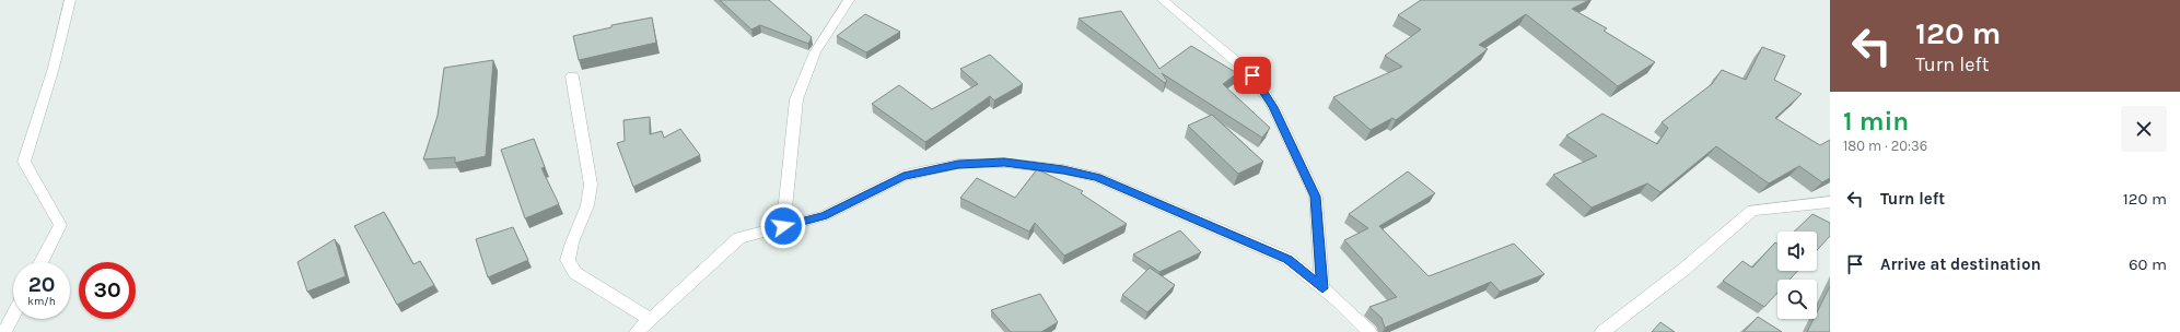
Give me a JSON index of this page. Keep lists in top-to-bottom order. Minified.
{"page":{"turn":["120 m","Turn left"],"heading":["1 min","180 m · 20:36"],"list":[{"name":"Turn left","value":"120 m"},{"name":"Arrive at destination","value":"60 m"}],"speed":"20 km/h","limit":"30"}}
